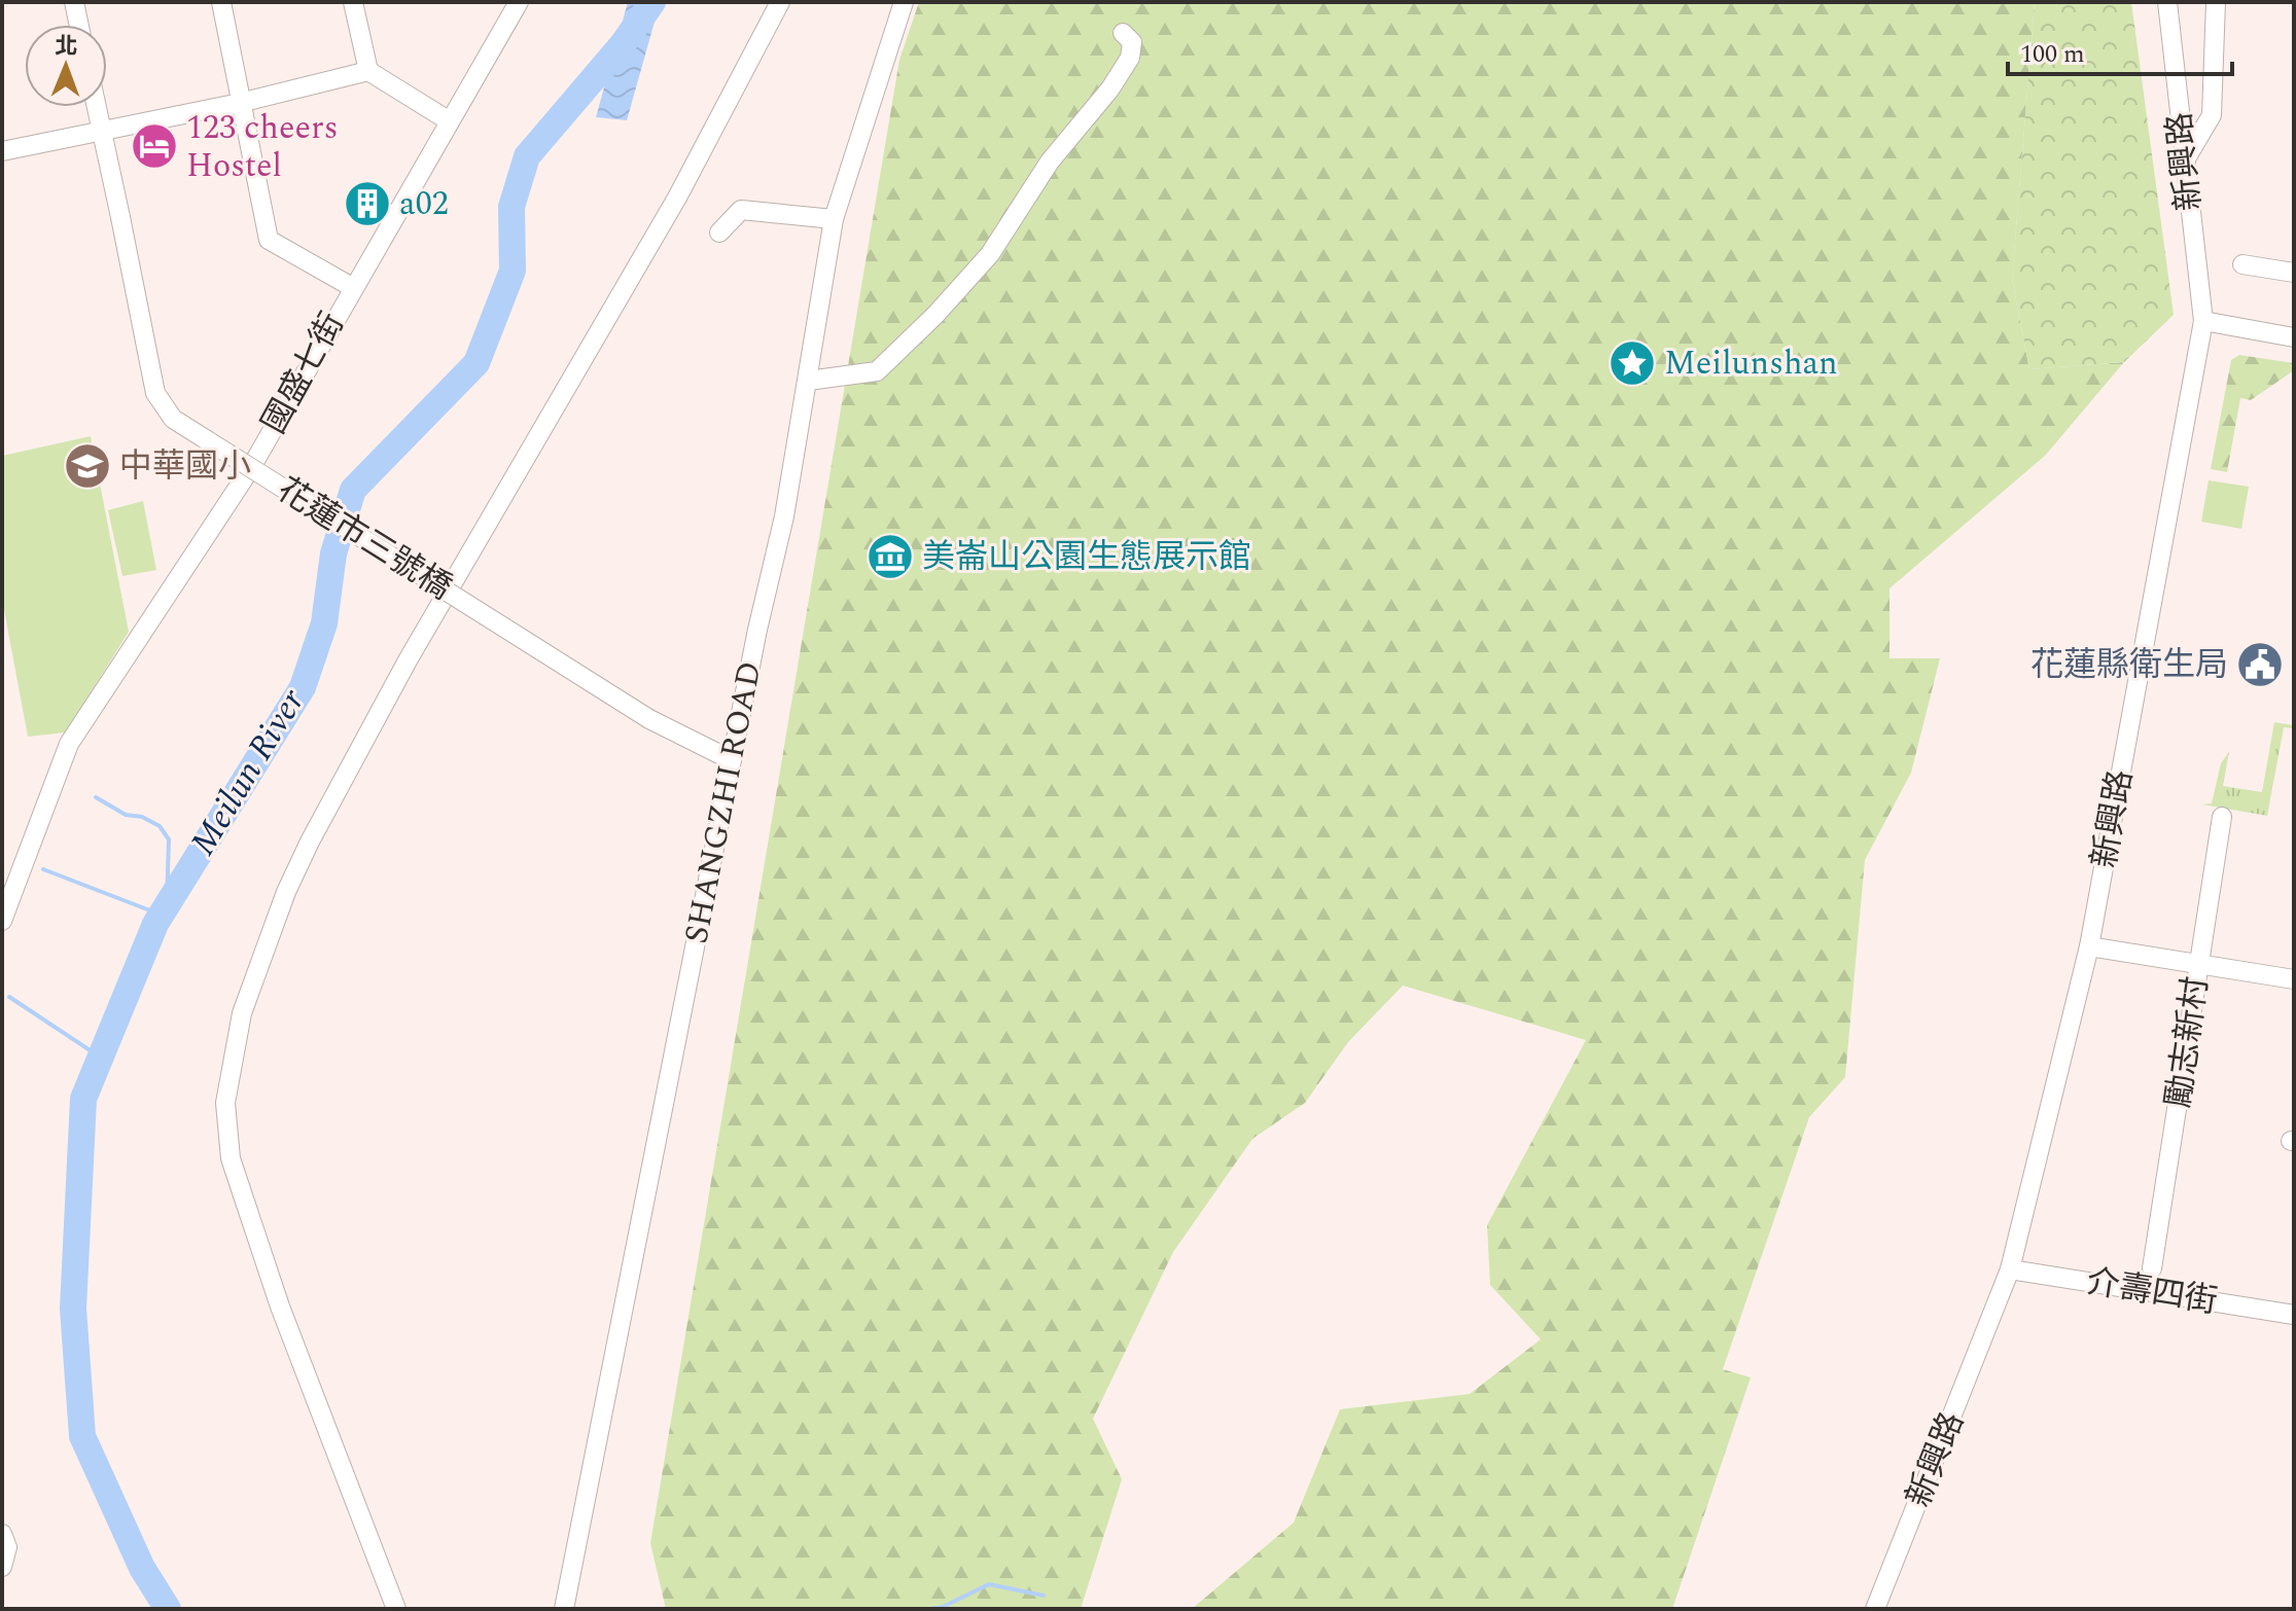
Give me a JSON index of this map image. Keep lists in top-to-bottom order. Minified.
{"streets":{"street":["新興路","國盛七街","花蓮市三號橋","SHANGZHI ROAD","勵志新村","介壽四街"]},"crossings":[["新興路","介壽四街"],["花蓮市三號橋","SHANGZHI ROAD"]],"water":["Meilun River"],"places":{"hotel":["123 cheers Hostel"],"building":["a02"],"place":["Meilunshan"],"school or university":["中華國小"],"museum":["美崙山公園生態展示館"],"public building":["花蓮縣衛生局"]},"scale_bar":"100 m","north":"top"}
